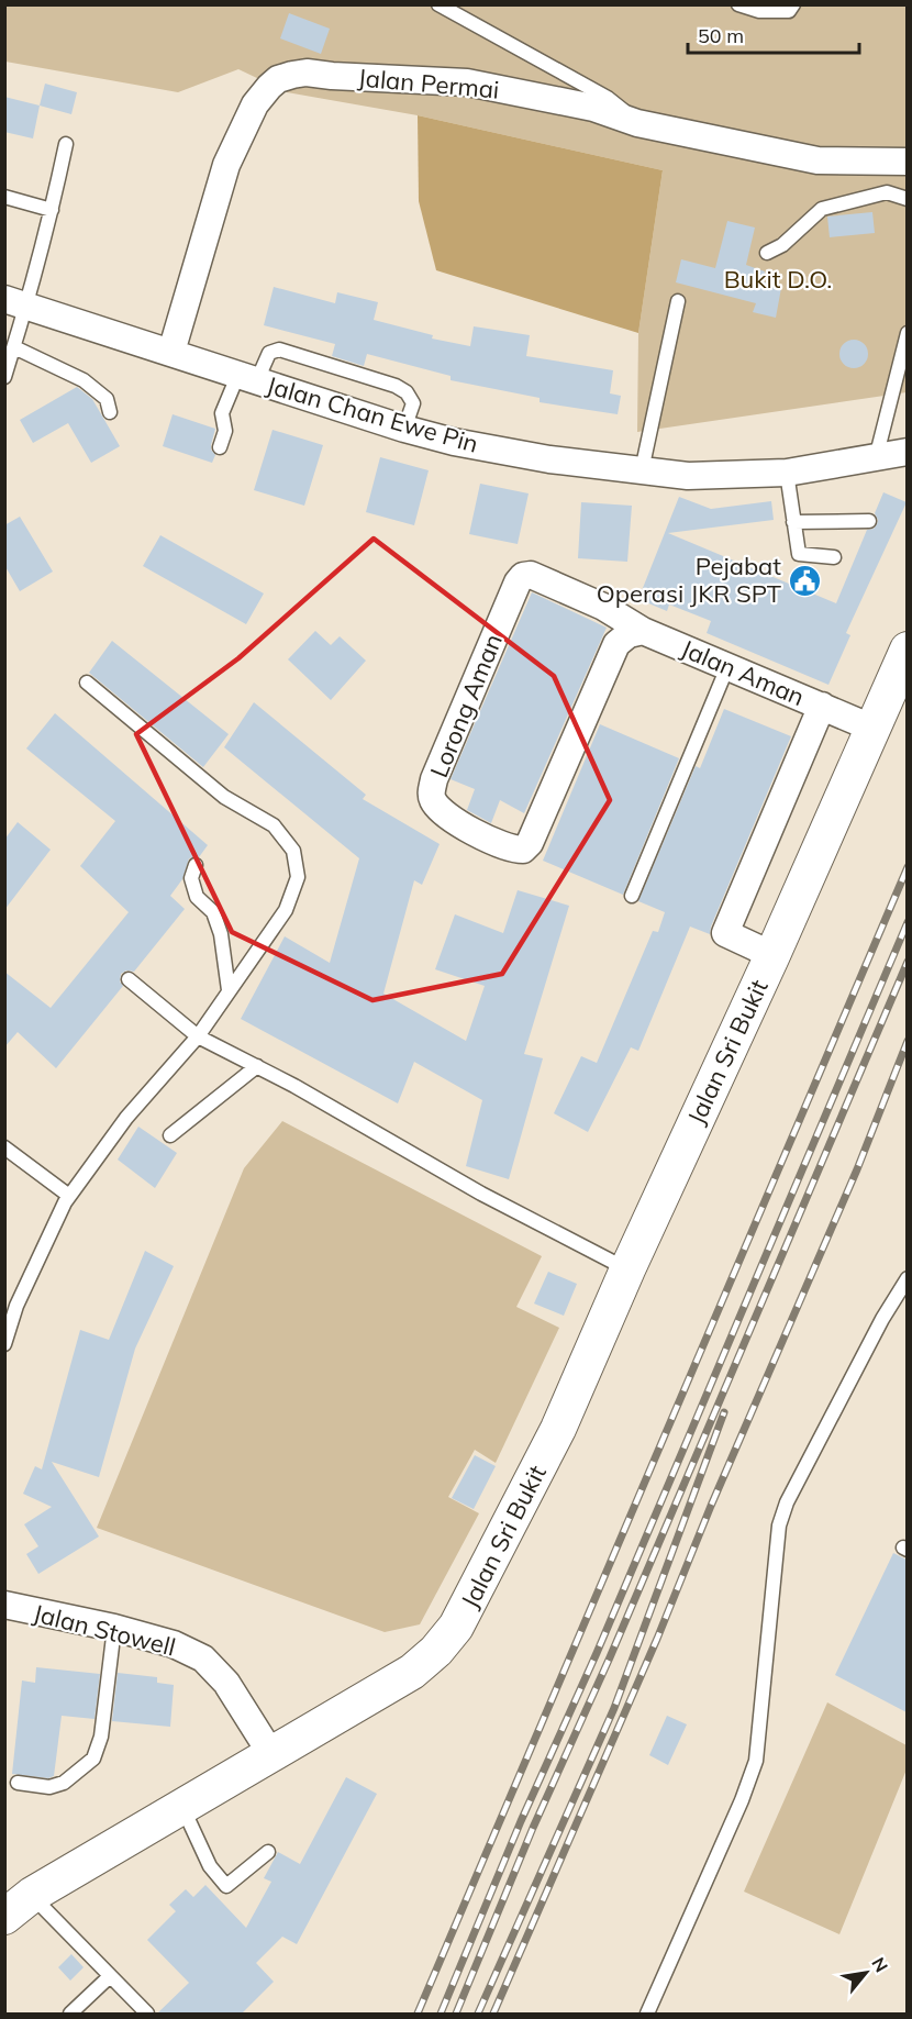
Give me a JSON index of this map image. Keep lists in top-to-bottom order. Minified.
{"streets":{"street":["Jalan Permai","Jalan Chan Ewe Pin","Jalan Aman","Lorong Aman","Jalan Sri Bukit","Jalan Stowell"]},"crossings":[["Jalan Permai","Jalan Chan Ewe Pin"],["Jalan Aman","Lorong Aman"],["Jalan Aman","Jalan Sri Bukit"],["Jalan Sri Bukit","Jalan Stowell"]],"parks":["Bukit D.O."],"places":{"public building":["Pejabat Operasi JKR SPT"]},"scale_bar":"50 m","north":"top right"}
